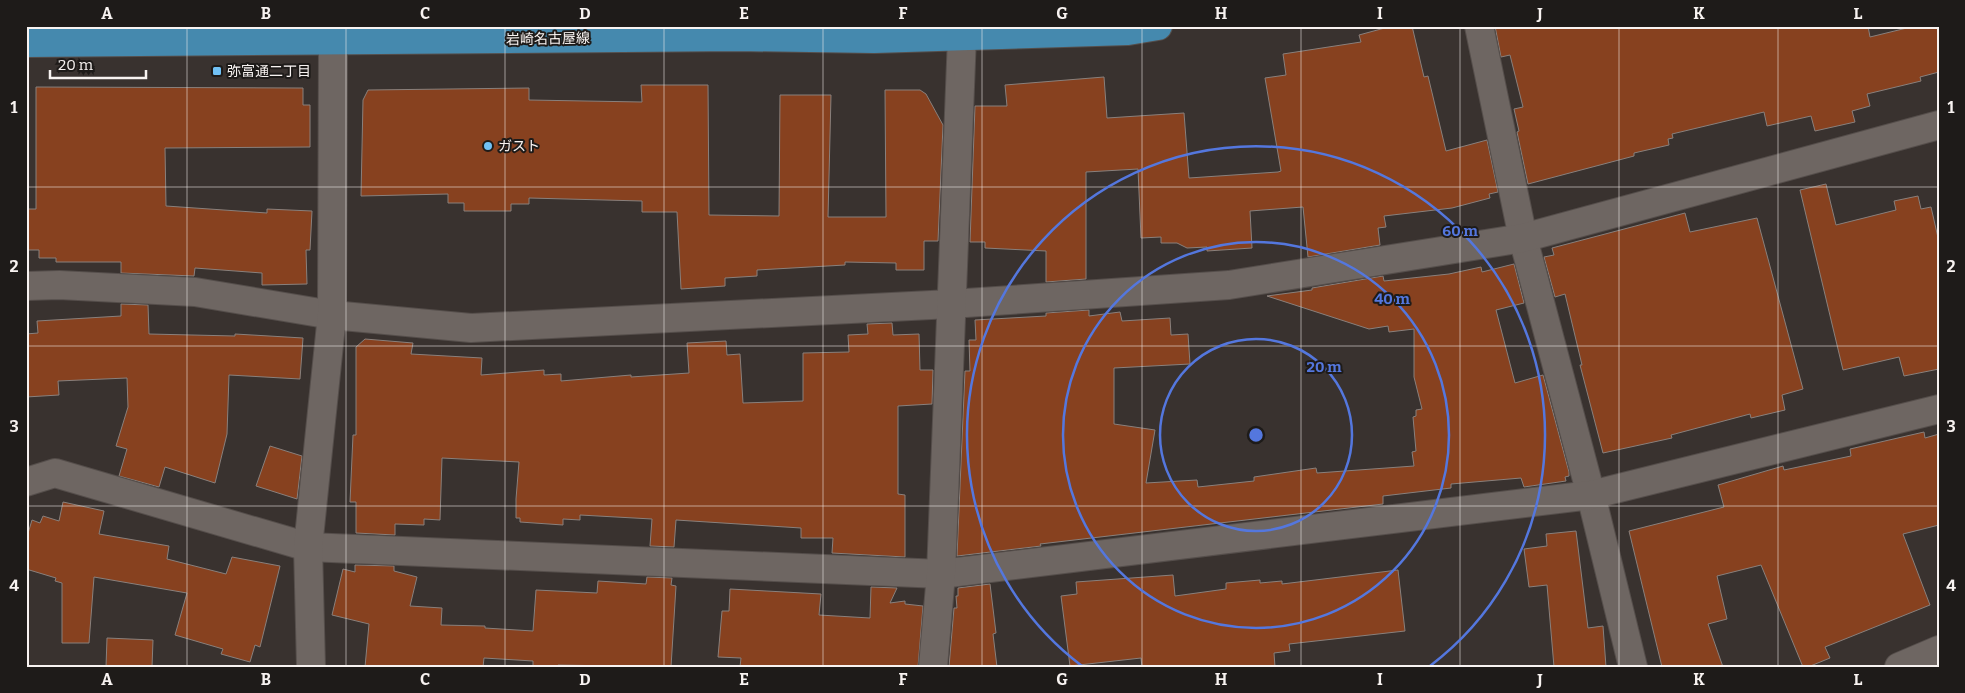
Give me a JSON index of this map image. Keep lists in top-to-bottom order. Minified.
{"streets":{"main road":["岩崎名古屋線"]},"places":{"transit":["弥富通二丁目"],"other":["ガスト"]},"scale_bar":"20 m","grid":{"columns":["A","B","C","D","E","F","G","H","I","J","K","L"],"rows":["1","2","3","4"]},"rings":["60 m","40 m","20 m"]}
